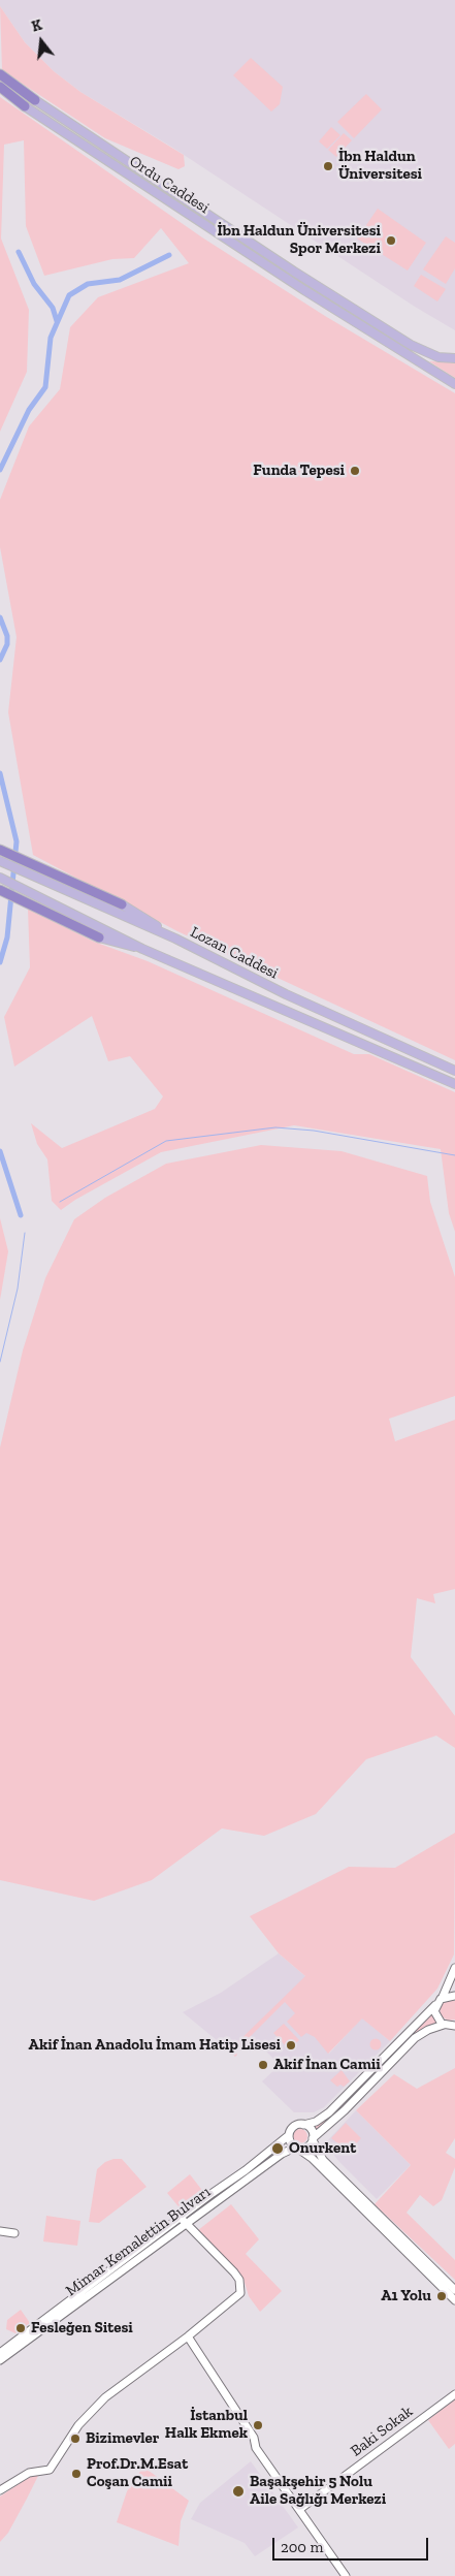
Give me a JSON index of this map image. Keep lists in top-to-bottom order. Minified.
{"streets":{"main road":["Ordu Caddesi","Lozan Caddesi"],"street":["Mimar Kemalettin Bulvarı","Baki Sokak"]},"places":["İbn Haldun Üniversitesi","İbn Haldun Üniversitesi Spor Merkezi","Funda Tepesi","Akif İnan Anadolu İmam Hatip Lisesi","Akif İnan Camii","Onurkent","A1 Yolu","Fesleğen Sitesi","İstanbul Halk Ekmek","Bizimevler","Prof.Dr.M.Esat Coşan Camii","Başakşehir 5 Nolu Aile Sağlığı Merkezi"],"scale_bar":"200 m","north":"top"}
